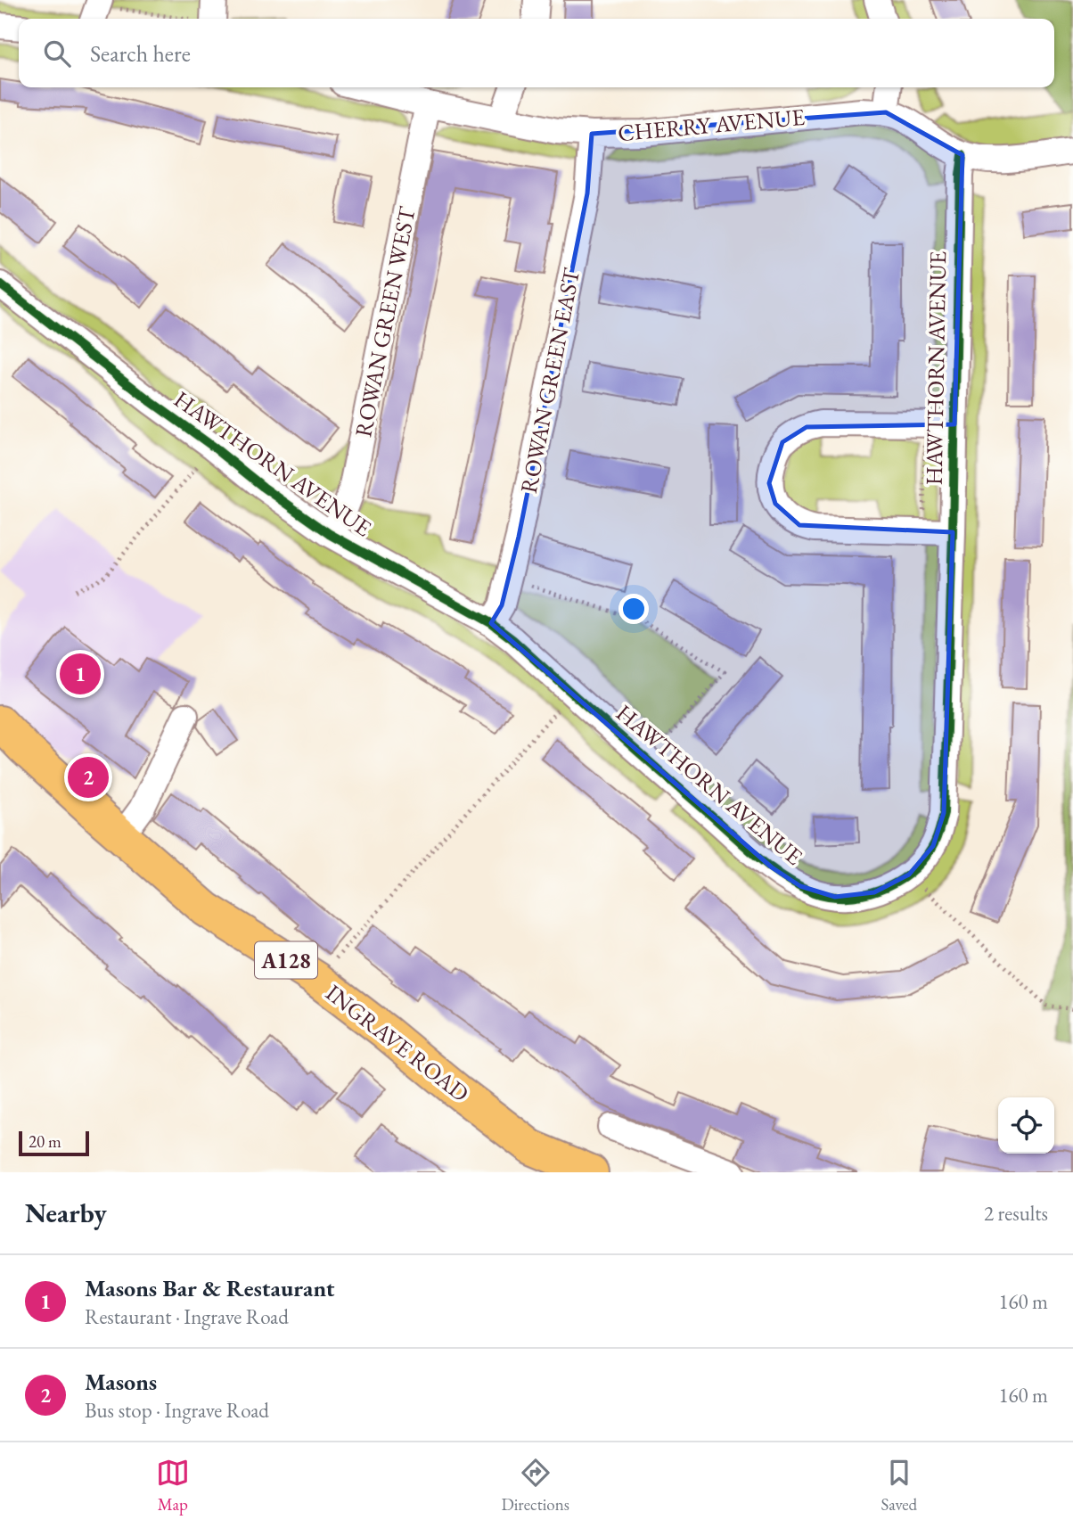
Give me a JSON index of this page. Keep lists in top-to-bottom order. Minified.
{"streets":{"main road":["A128","INGRAVE ROAD"],"street":["CHERRY AVENUE","ROWAN GREEN WEST","HAWTHORN AVENUE","ROWAN GREEN EAST"]},"crossings":[["CHERRY AVENUE","ROWAN GREEN WEST"],["CHERRY AVENUE","HAWTHORN AVENUE"],["CHERRY AVENUE","ROWAN GREEN EAST"],["ROWAN GREEN WEST","HAWTHORN AVENUE"],["HAWTHORN AVENUE","ROWAN GREEN EAST"]],"scale_bar":"20 m","page":{"search":"Search here","pins":["1","2"],"scale":"20 m","heading":["Nearby","2 results"],"list":[{"mark":"1","name":"Masons Bar & Restaurant","note":"Restaurant · Ingrave Road","value":"160 m"},{"mark":"2","name":"Masons","note":"Bus stop · Ingrave Road","value":"160 m"}],"nav":["Map","Directions","Saved"]}}
